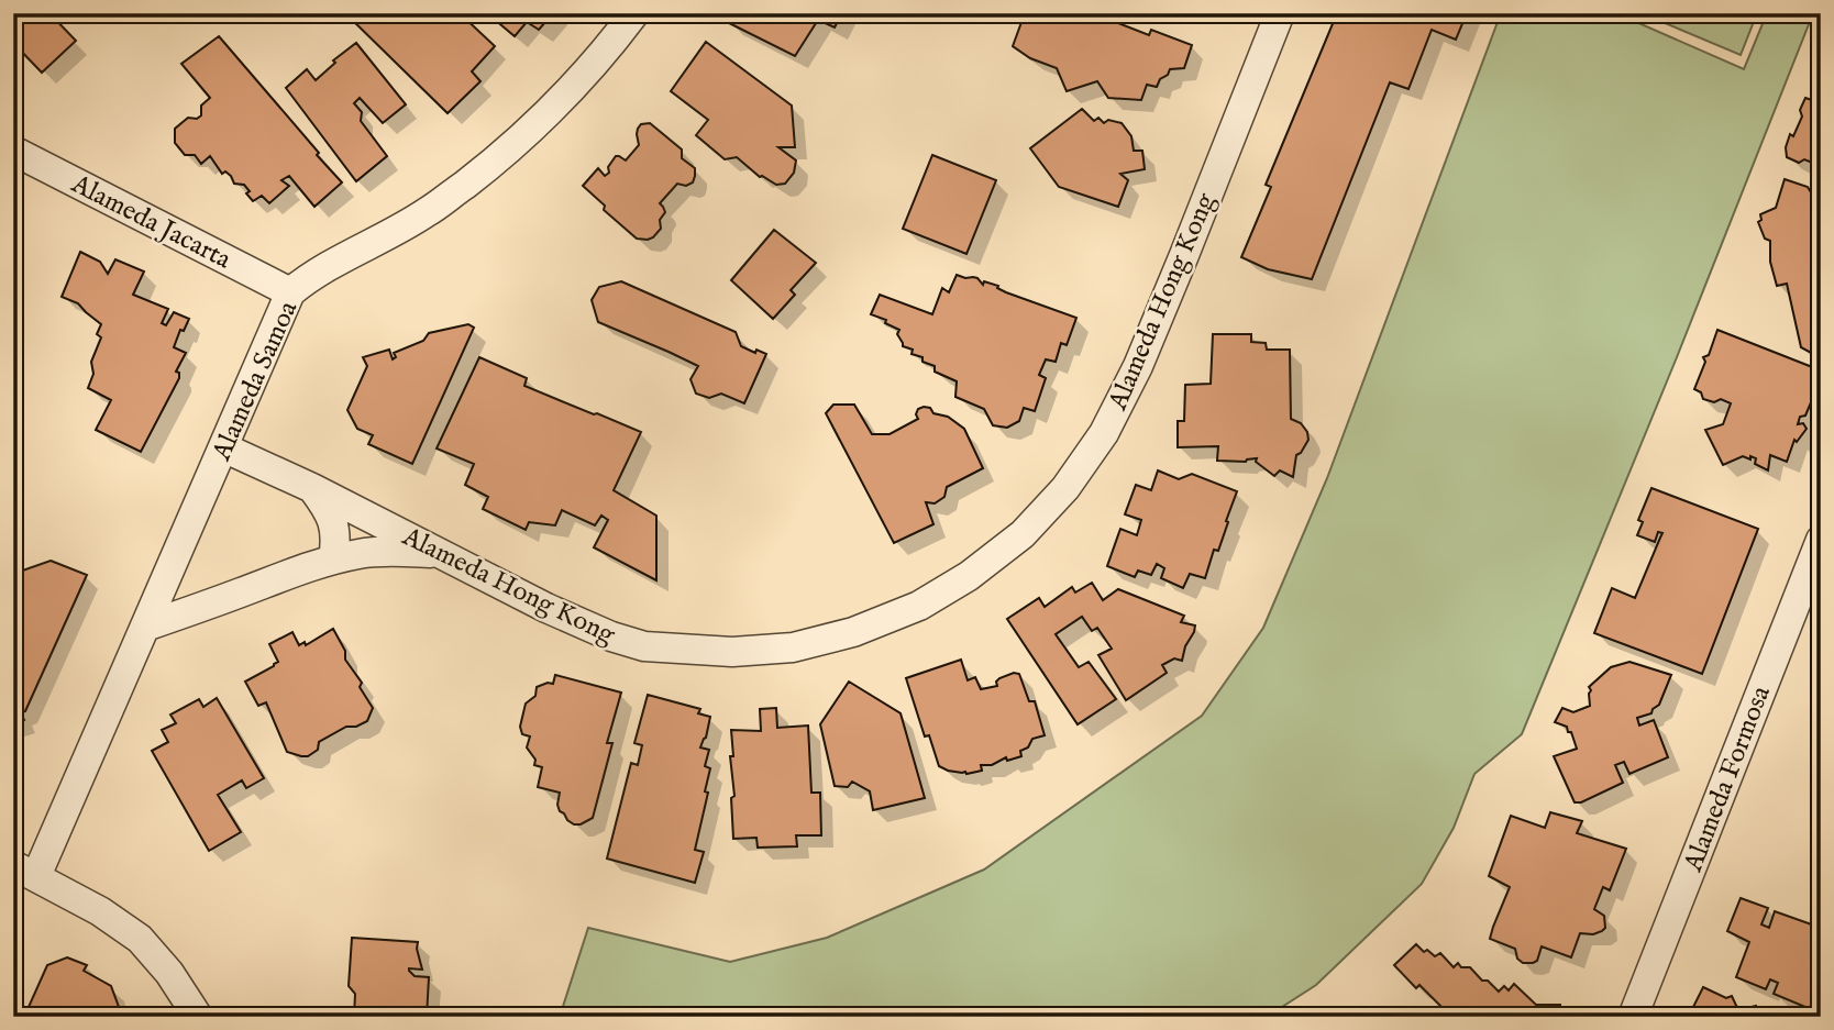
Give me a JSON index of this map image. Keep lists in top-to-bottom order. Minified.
{"streets":{"street":["Alameda Jacarta","Alameda Hong Kong","Alameda Samoa","Alameda Formosa"]},"crossings":[["Alameda Jacarta","Alameda Samoa"],["Alameda Hong Kong","Alameda Samoa"]]}
